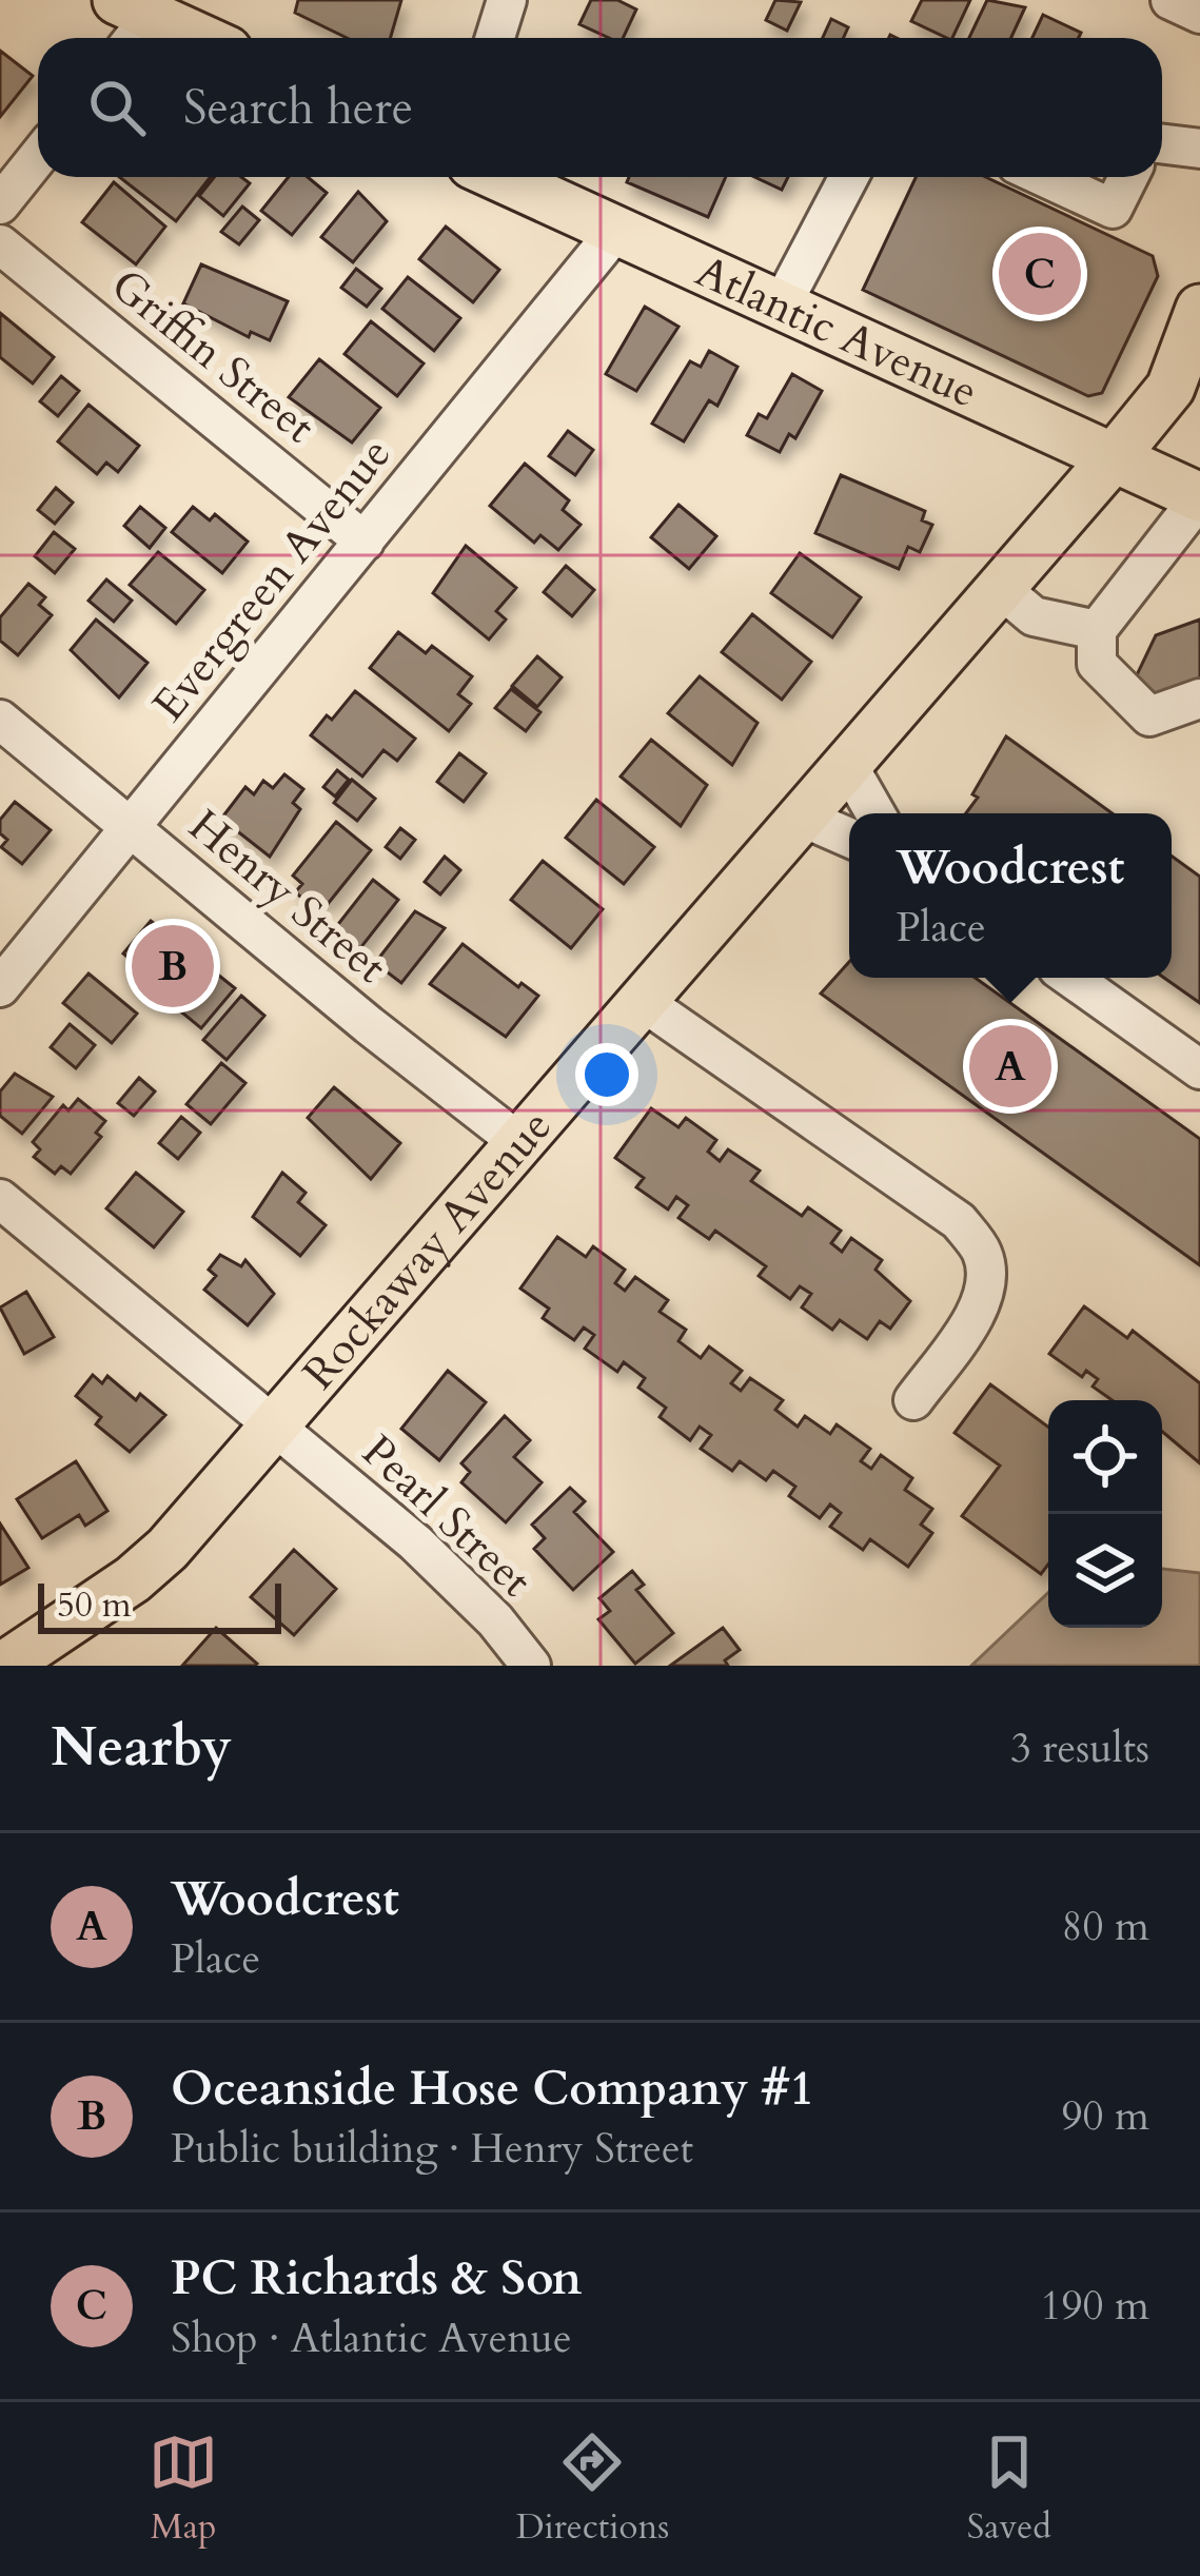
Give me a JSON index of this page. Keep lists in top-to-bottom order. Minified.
{"streets":{"main road":["Atlantic Avenue","Rockaway Avenue"],"street":["Griffin Street","Evergreen Avenue","Henry Street","Pearl Street"]},"crossings":[["Atlantic Avenue","Evergreen Avenue"],["Atlantic Avenue","Rockaway Avenue"],["Griffin Street","Evergreen Avenue"],["Evergreen Avenue","Henry Street"],["Henry Street","Rockaway Avenue"],["Rockaway Avenue","Pearl Street"]],"scale_bar":"50 m","page":{"search":"Search here","pins":["C","B","A"],"popup":["Woodcrest","Place"],"scale":"50 m","heading":["Nearby","3 results"],"list":[{"mark":"A","name":"Woodcrest","note":"Place","value":"80 m"},{"mark":"B","name":"Oceanside Hose Company #1","note":"Public building · Henry Street","value":"90 m"},{"mark":"C","name":"PC Richards & Son","note":"Shop · Atlantic Avenue","value":"190 m"}],"nav":["Map","Directions","Saved"]}}
